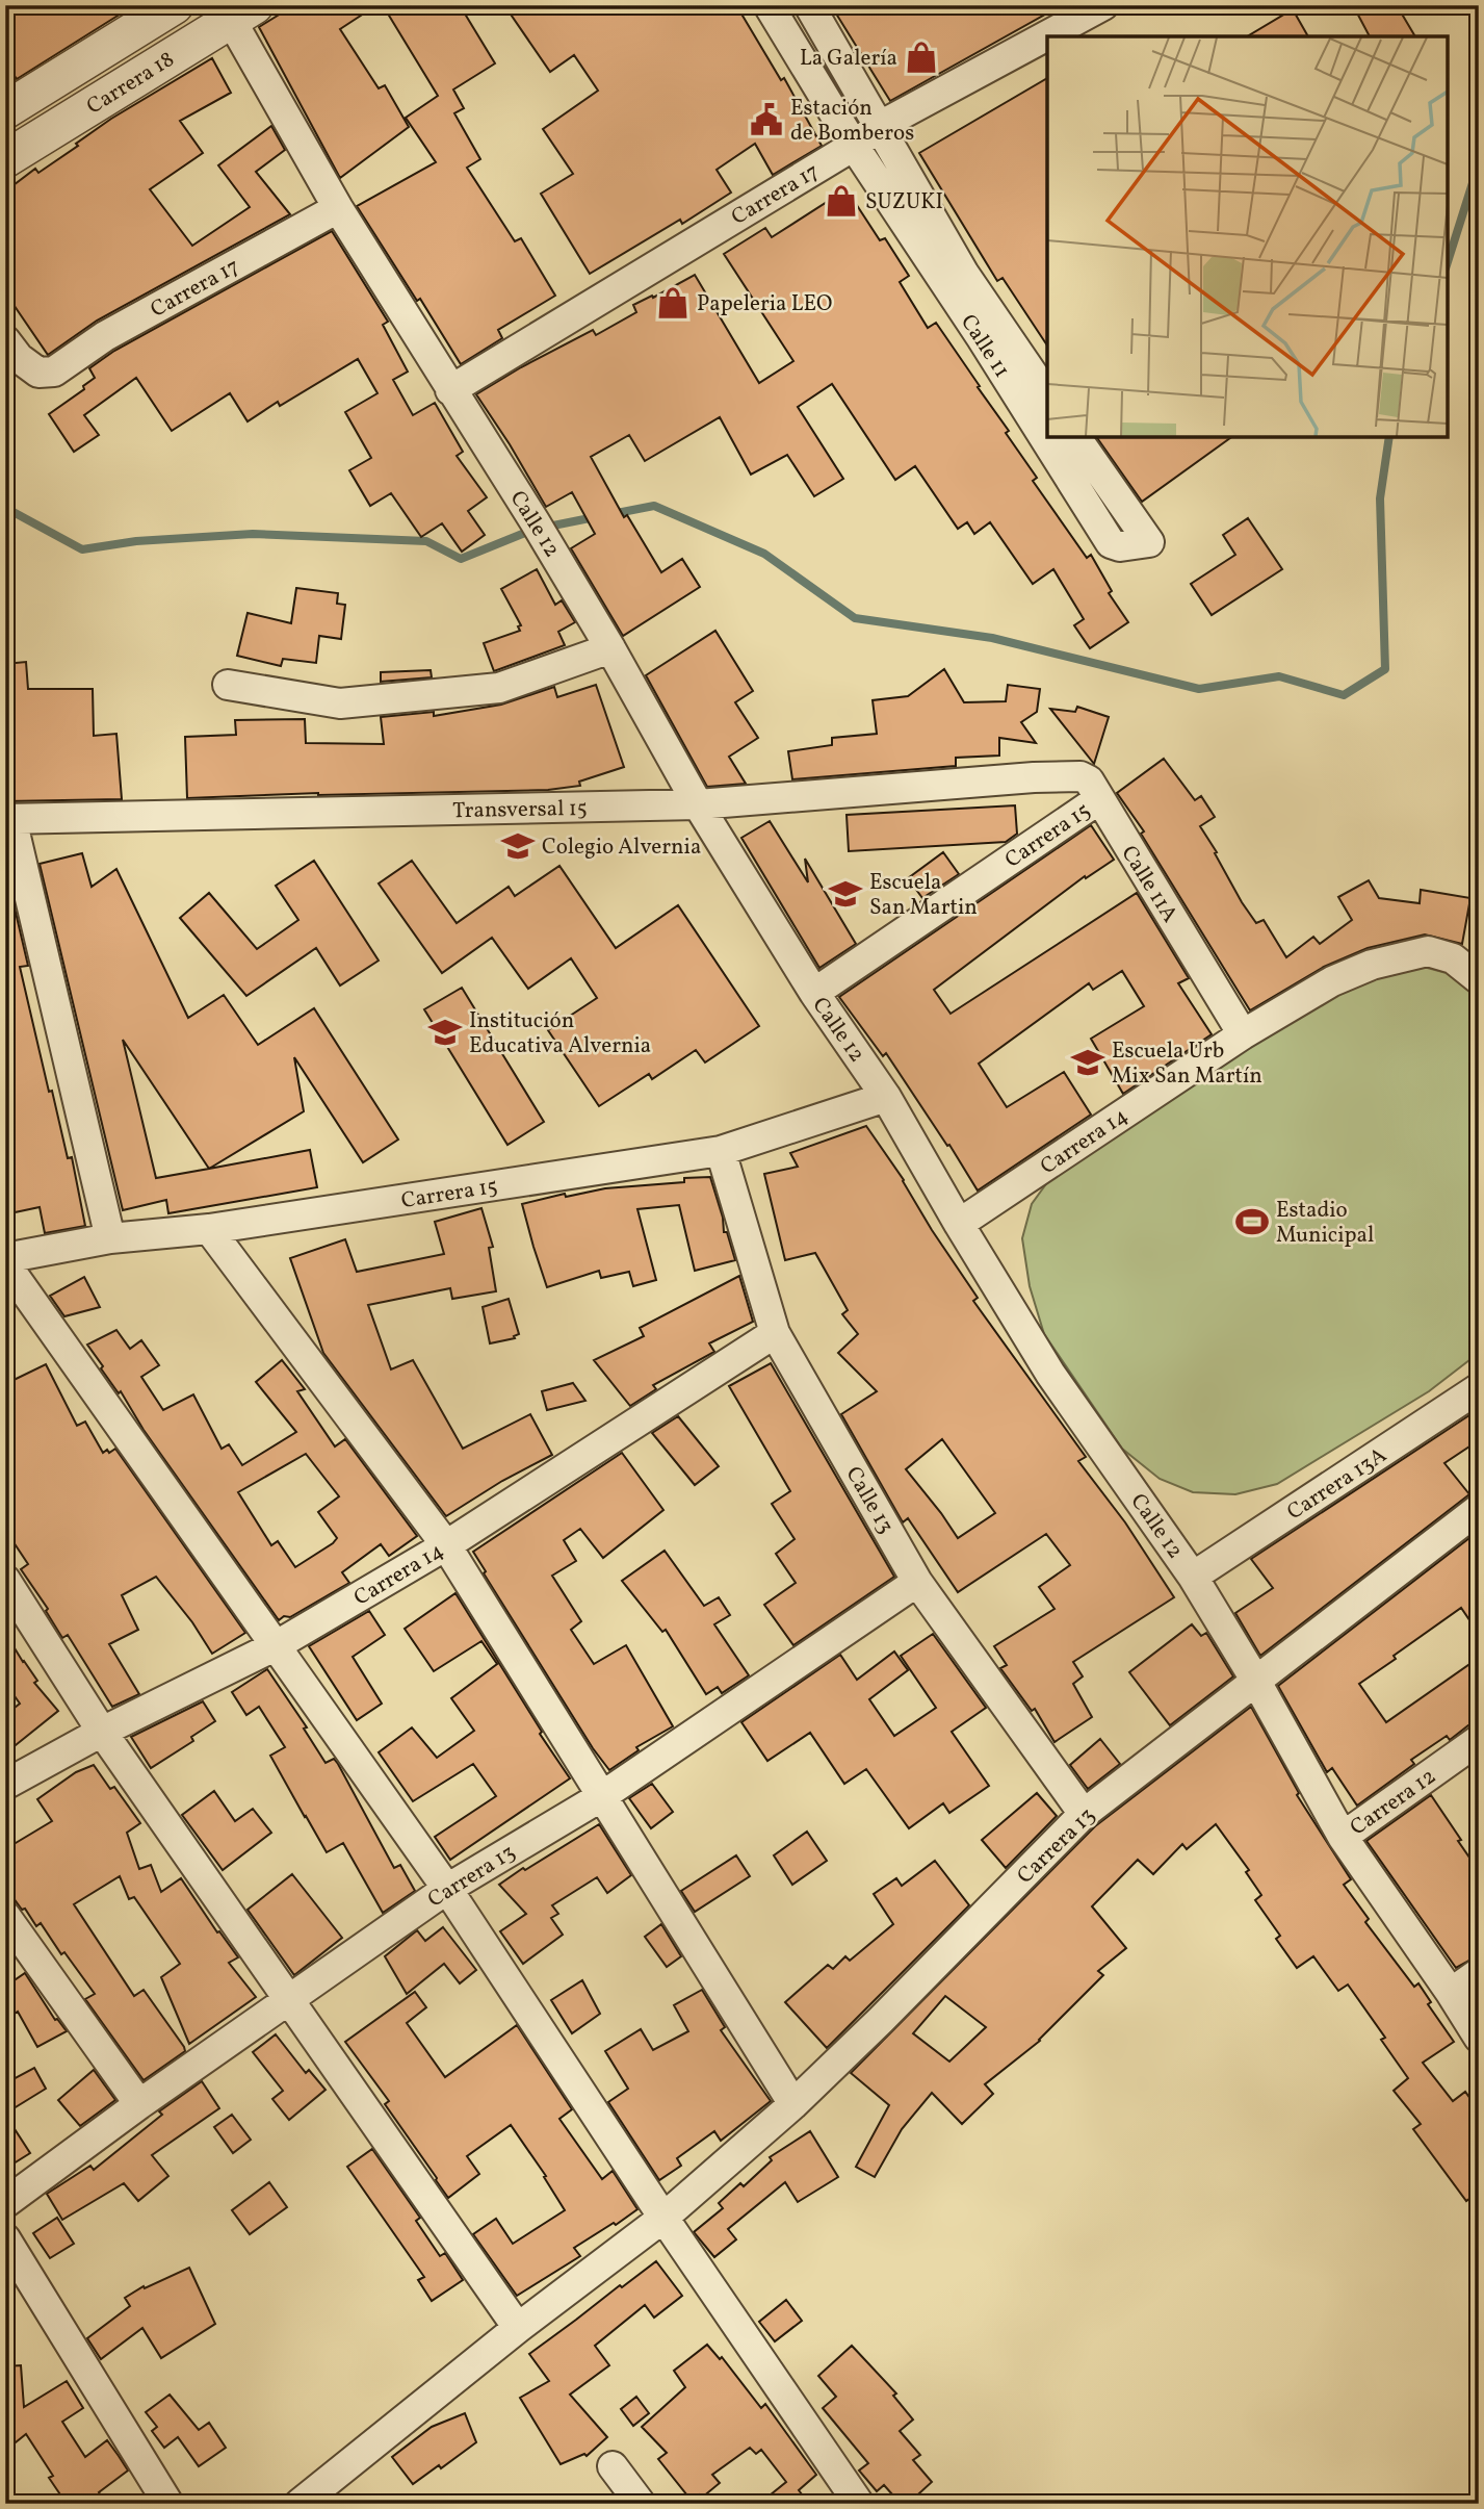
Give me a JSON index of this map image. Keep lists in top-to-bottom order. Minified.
{"streets":{"street":["Carrera 18","Carrera 17","Calle 11","Calle 12","Transversal 15","Carrera 15","Calle 11A","Carrera 14","Carrera 13A","Calle 13","Carrera 12","Carrera 13"]},"crossings":[["Carrera 18","Calle 12"],["Carrera 17","Calle 11"],["Carrera 17","Calle 12"],["Calle 12","Transversal 15"],["Calle 12","Carrera 15"],["Calle 12","Carrera 14"],["Calle 12","Carrera 13A"],["Calle 12","Carrera 12"],["Calle 12","Carrera 13"],["Transversal 15","Calle 11A"],["Carrera 15","Calle 11A"],["Carrera 15","Calle 13"],["Calle 11A","Carrera 14"],["Carrera 14","Calle 13"],["Calle 13","Carrera 13"]],"places":{"shop":["La Galería","SUZUKI","Papeleria LEO"],"public building":["Estación de Bomberos"],"school or university":["Colegio Alvernia","Escuela San Martin","Institución Educativa Alvernia","Escuela Urb Mix San Martín"],"sports":["Estadio Municipal"]}}
